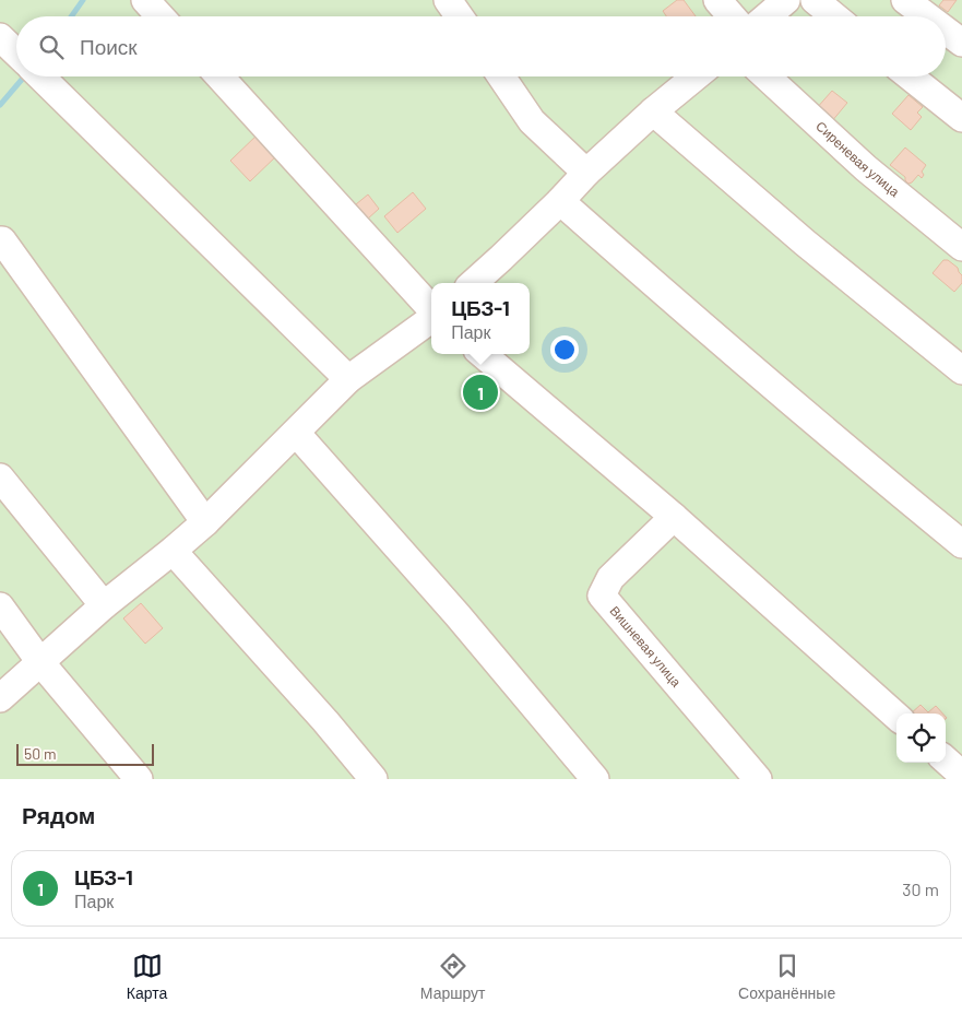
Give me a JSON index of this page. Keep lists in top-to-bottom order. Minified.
{"streets":{"street":["Сиреневая улица","Вишневая улица"]},"scale_bar":"50 m","page":{"search":"Поиск","popup":["ЦБЗ-1","Парк"],"pins":"1","scale":"50 m","heading":"Рядом","list":[{"mark":"1","name":"ЦБЗ-1","note":"Парк","value":"30 m"}],"nav":["Карта","Маршрут","Сохранённые"]}}
